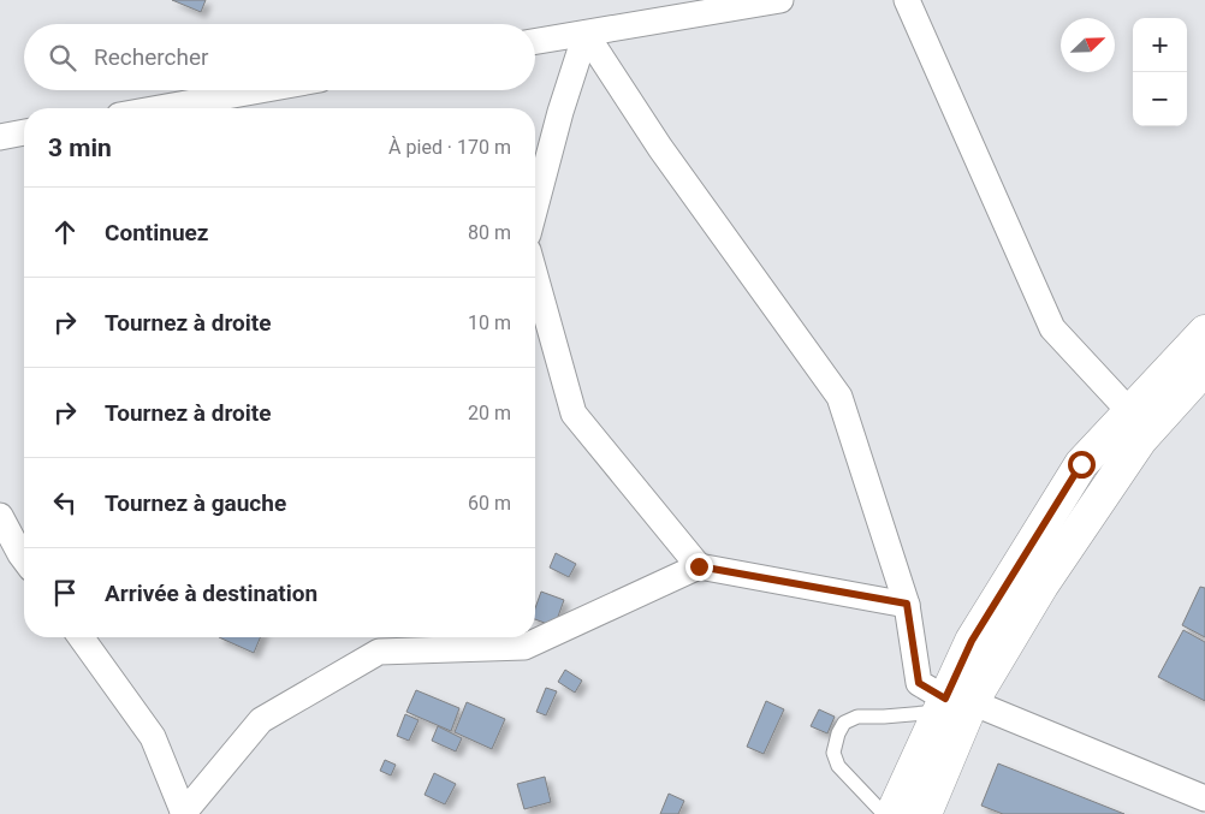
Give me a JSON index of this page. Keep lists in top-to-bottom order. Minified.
{"north":"top right","page":{"map_buttons":["+","−"],"search":"Rechercher","heading":["3 min","À pied · 170 m"],"list":[["Continuez","80 m"],["Tournez à droite","10 m"],["Tournez à droite","20 m"],["Tournez à gauche","60 m"],"Arrivée à destination"]}}
